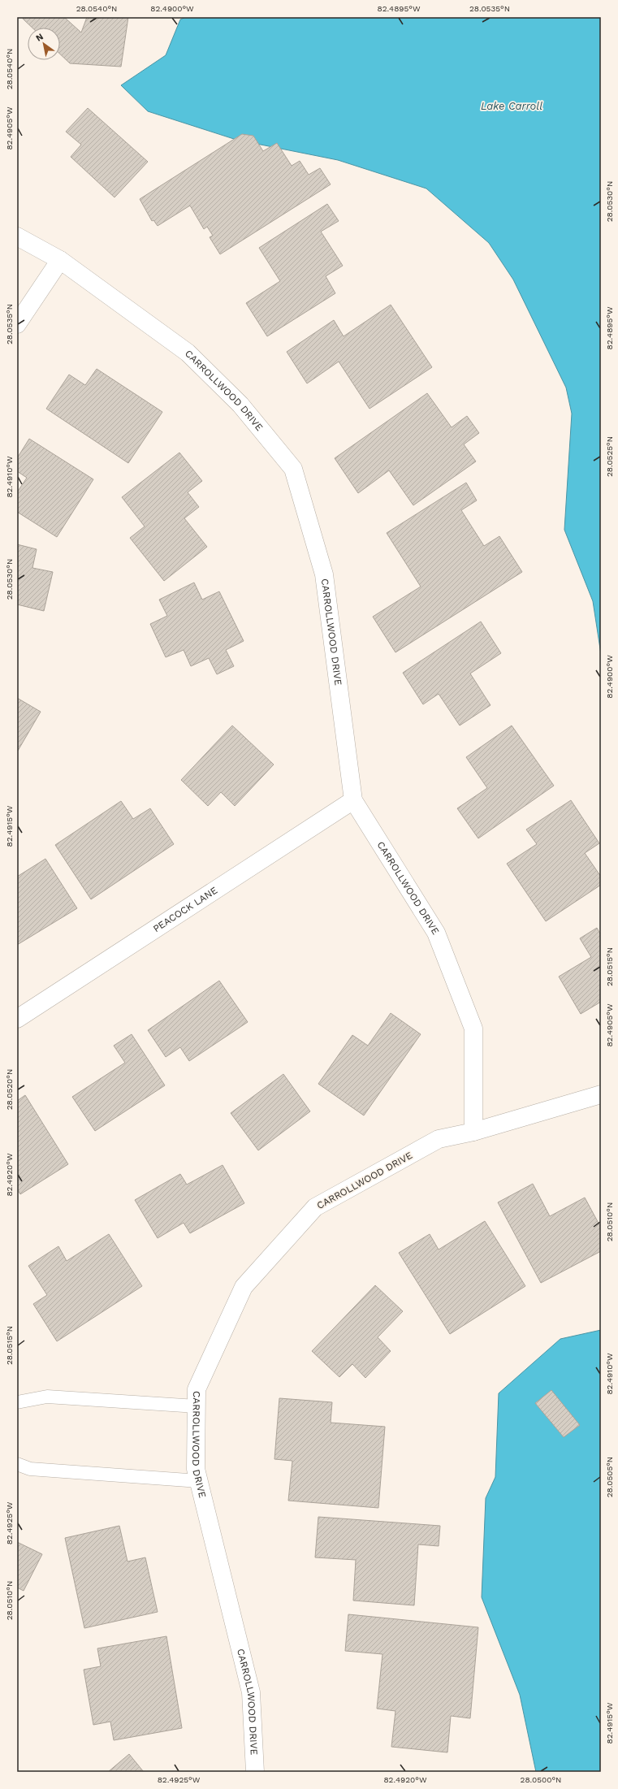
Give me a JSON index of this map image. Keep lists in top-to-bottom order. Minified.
{"streets":{"street":["CARROLLWOOD DRIVE","PEACOCK LANE"]},"crossings":[["CARROLLWOOD DRIVE","PEACOCK LANE"]],"water":["Lake Carroll"],"north":"top left","coordinates":["28.0540°N","82.4900°W","82.4895°W","28.0535°N","82.4905°W","28.0530°N","28.0525°N","82.4910°W","82.4915°W","28.0515°N","28.0520°N","82.4920°W","28.0510°N","28.0505°N","82.4925°W","28.0500°N"]}
